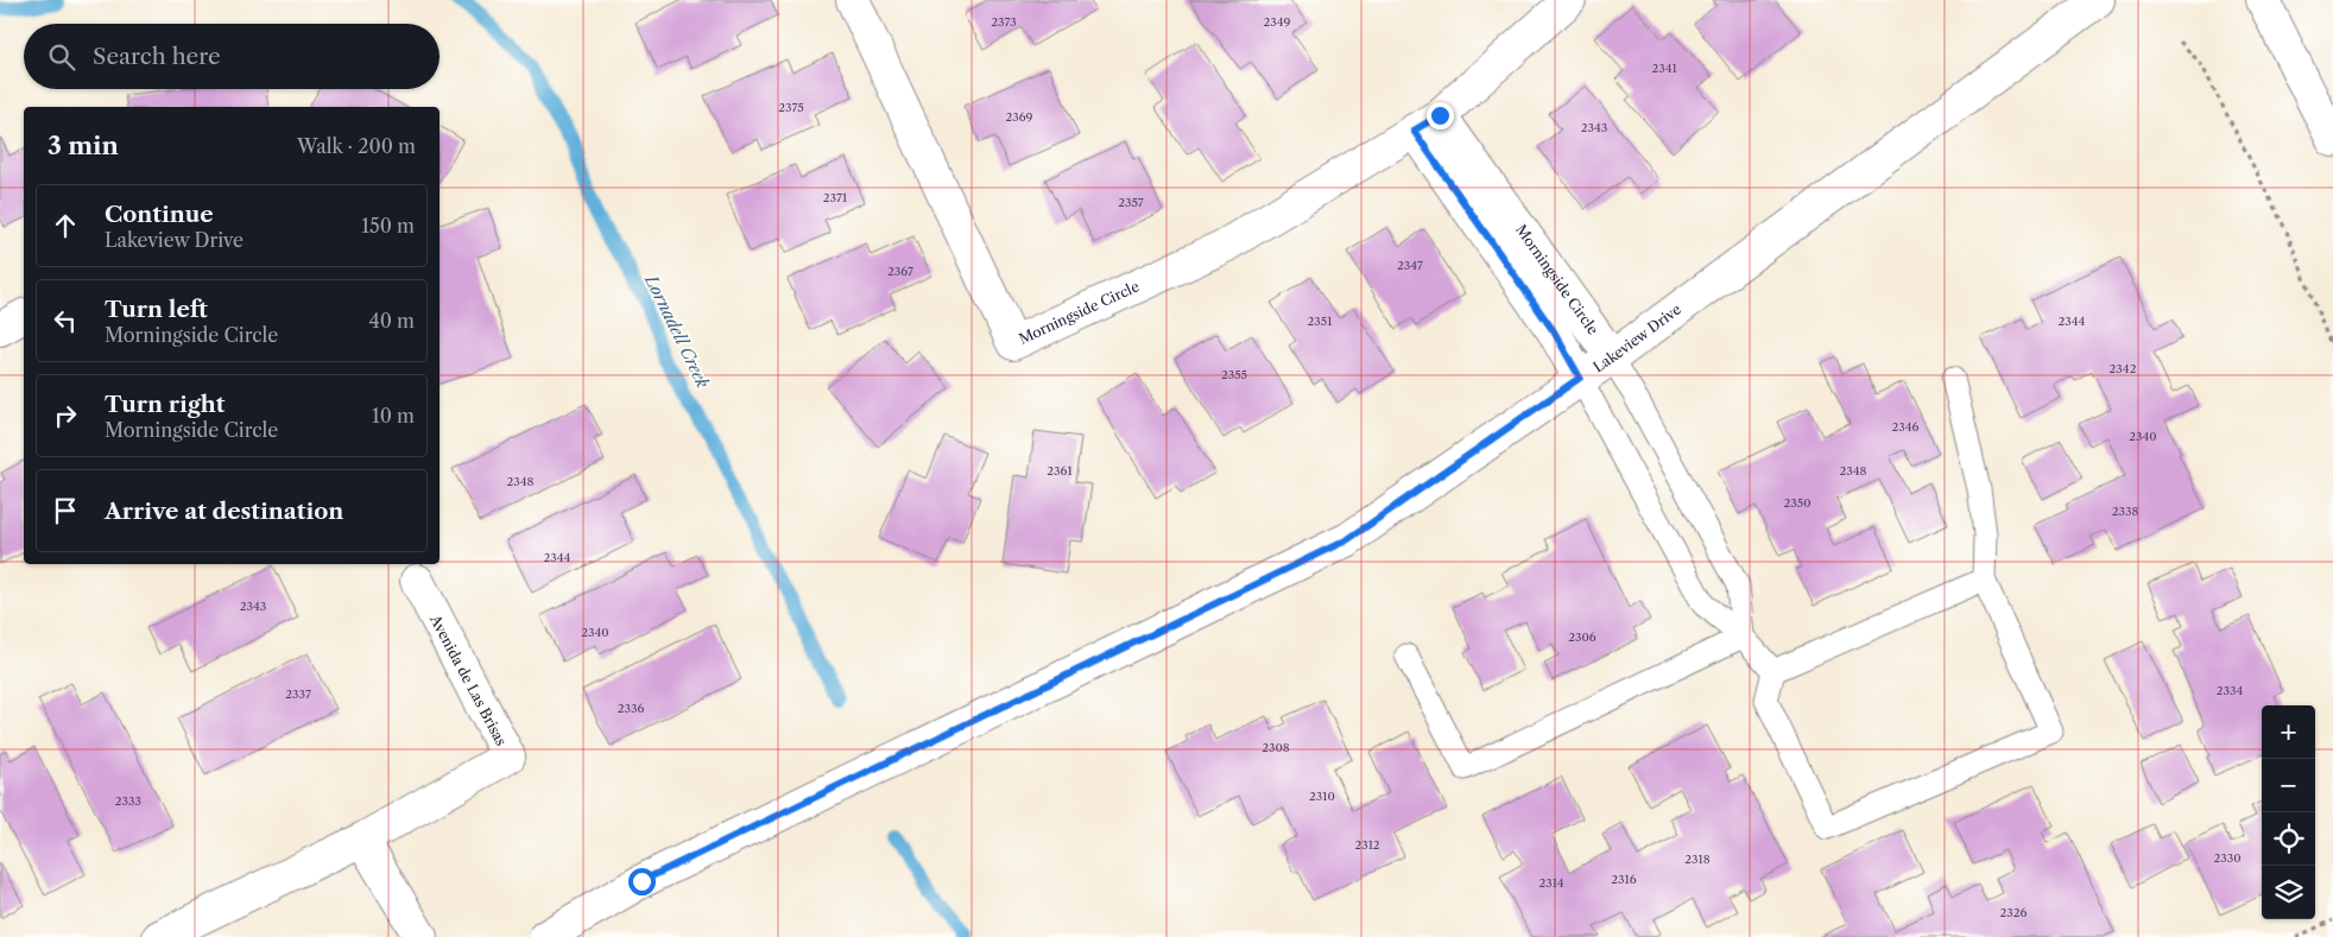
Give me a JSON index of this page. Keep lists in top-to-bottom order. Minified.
{"streets":{"street":["Morningside Circle","Lakeview Drive","Avenida de Las Brisas"]},"crossings":[["Morningside Circle","Lakeview Drive"]],"water":["Lornadell Creek"],"house_numbers":["2373","2349","2341","2375","2369","2343","2371","2357","2347","2367","2351","2344","2342","2355","2346","2340","2361","2348","2348","2350","2338","2344","2343","2340","2306","2334","2337","2336","2308","2310","2333","2312","2330","2318","2316","2314","2326"],"page":{"search":"Search here","heading":["3 min","Walk · 200 m"],"list":[["Continue","Lakeview Drive","150 m"],["Turn left","Morningside Circle","40 m"],["Turn right","Morningside Circle","10 m"],"Arrive at destination"],"map_buttons":["+","−"]}}
